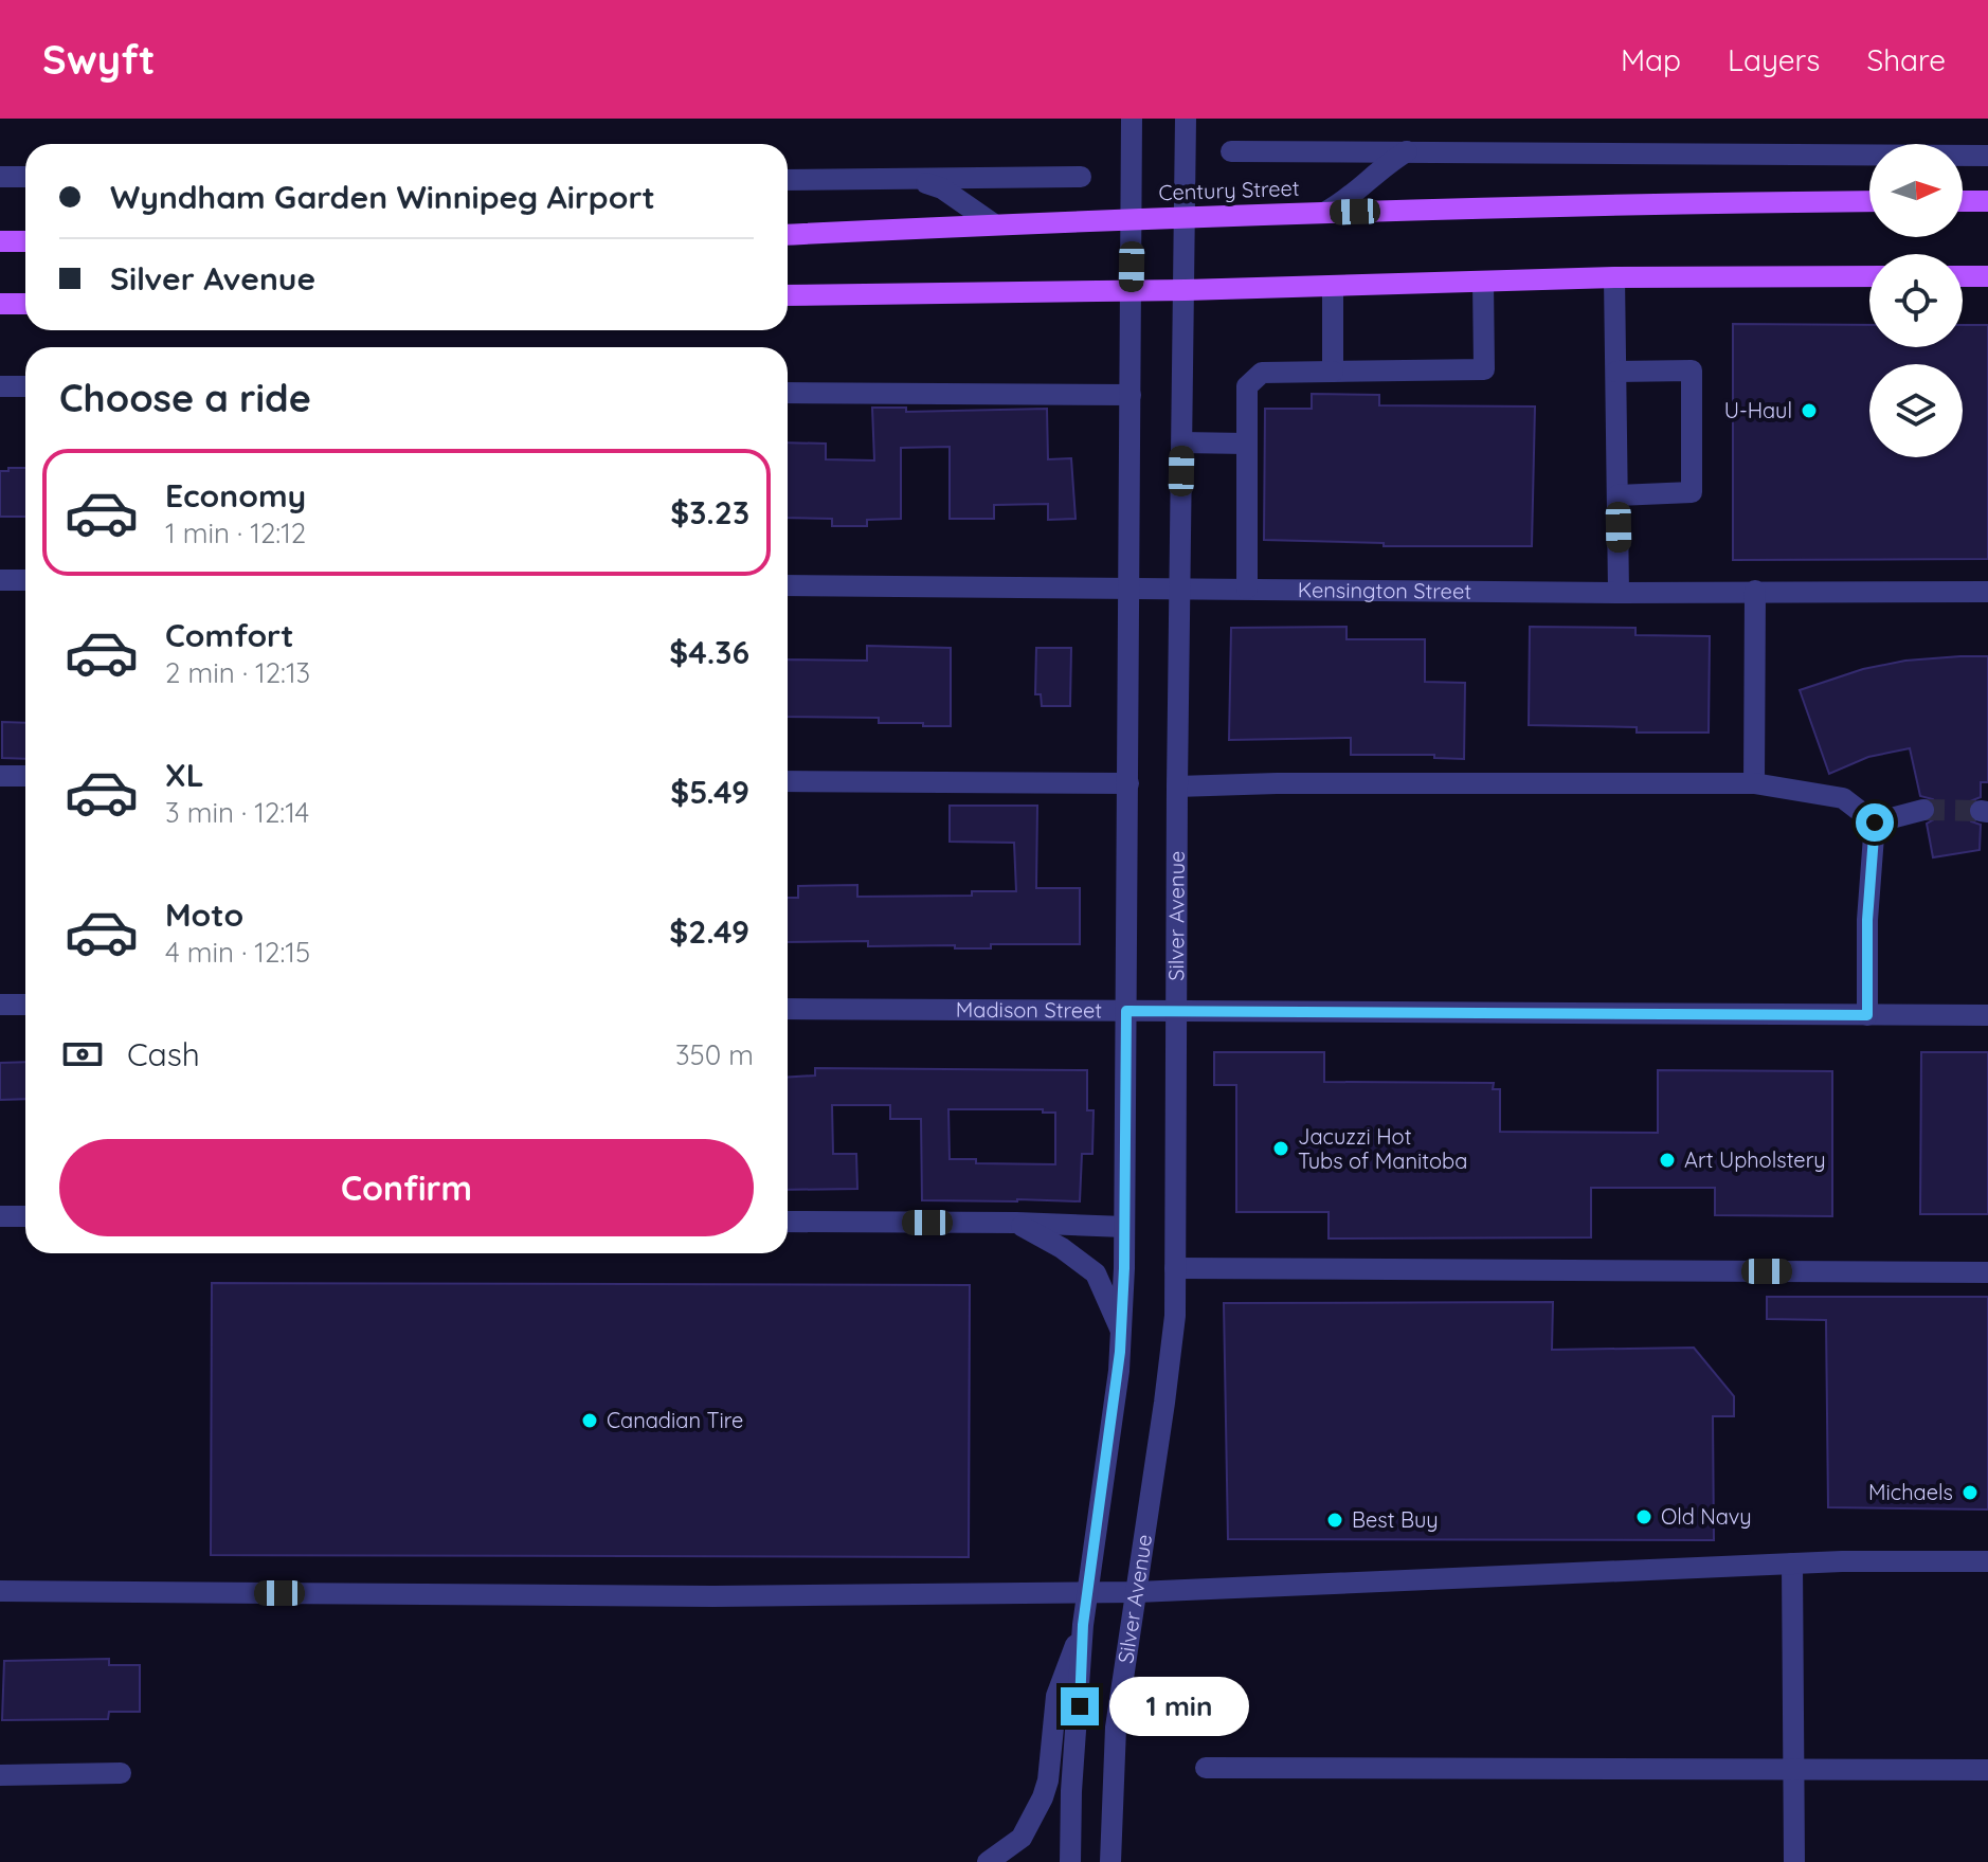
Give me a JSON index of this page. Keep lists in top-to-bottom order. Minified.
{"streets":{"main road":["Century Street"],"street":["Kensington Street","Silver Avenue","Madison Street"]},"crossings":[["Century Street","Silver Avenue"],["Kensington Street","Silver Avenue"],["Silver Avenue","Madison Street"]],"places":["U-Haul","Jacuzzi Hot Tubs of Manitoba","Art Upholstery","Canadian Tire","Michaels","Old Navy","Best Buy"],"north":"right","page":{"header":"Swyft","nav":["Map","Layers","Share"],"banner":["Wyndham Garden Winnipeg Airport","Silver Avenue"],"heading":"Choose a ride","list":[{"name":"Economy","note":"1 min · 12:12","value":"$3.23"},{"name":"Comfort","note":"2 min · 12:13","value":"$4.36"},{"name":"XL","note":"3 min · 12:14","value":"$5.49"},{"name":"Moto","note":"4 min · 12:15","value":"$2.49"}],"pay":["Cash","350 m"],"buttons":"Confirm","bubble":"1 min"}}
